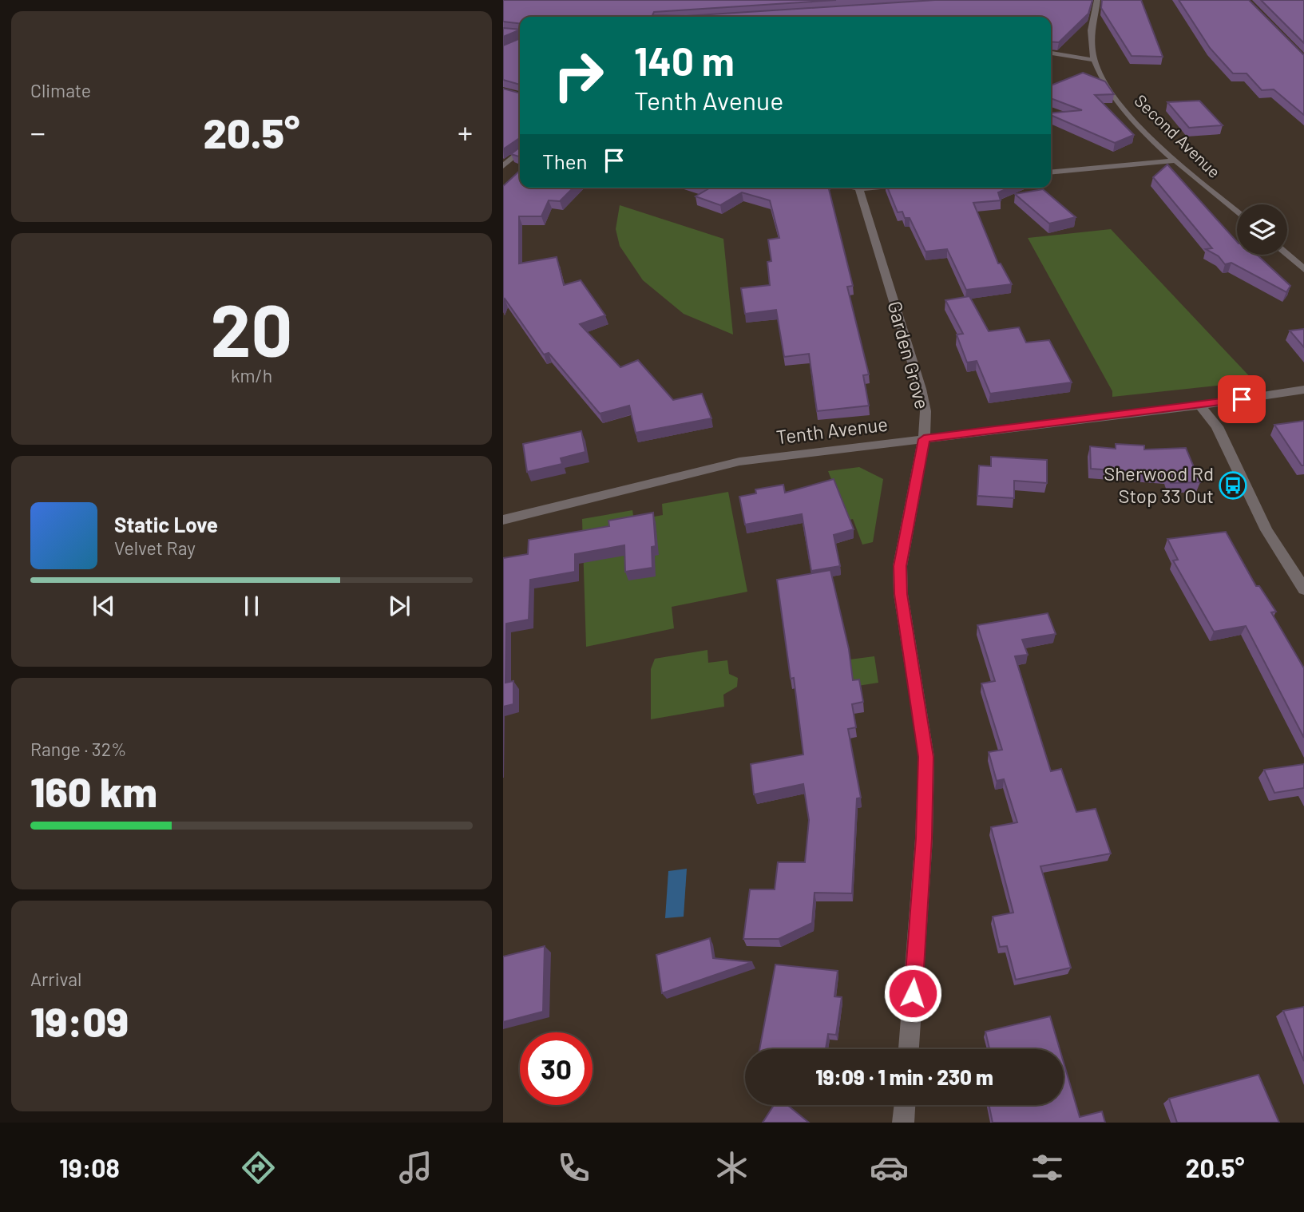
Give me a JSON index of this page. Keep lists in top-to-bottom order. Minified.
{"streets":{"street":["Second Avenue","Garden Grove","Tenth Avenue"]},"crossings":[["Garden Grove","Tenth Avenue"]],"places":{"bus stop":["Sherwood Rd Stop 33 Out"]},"page":{"tile":["Climate",["20","km/h"],["Range · 32%","160 km"],["Arrival","19:09"]],"turn":["140 m","Tenth Avenue"],"heat":["−","20.5°","+"],"then":"Then","song":["Static Love","Velvet Ray"],"limit":"30","trip":"19:09 · 1 min · 230 m","tabs":["19:08","20.5°"]}}
